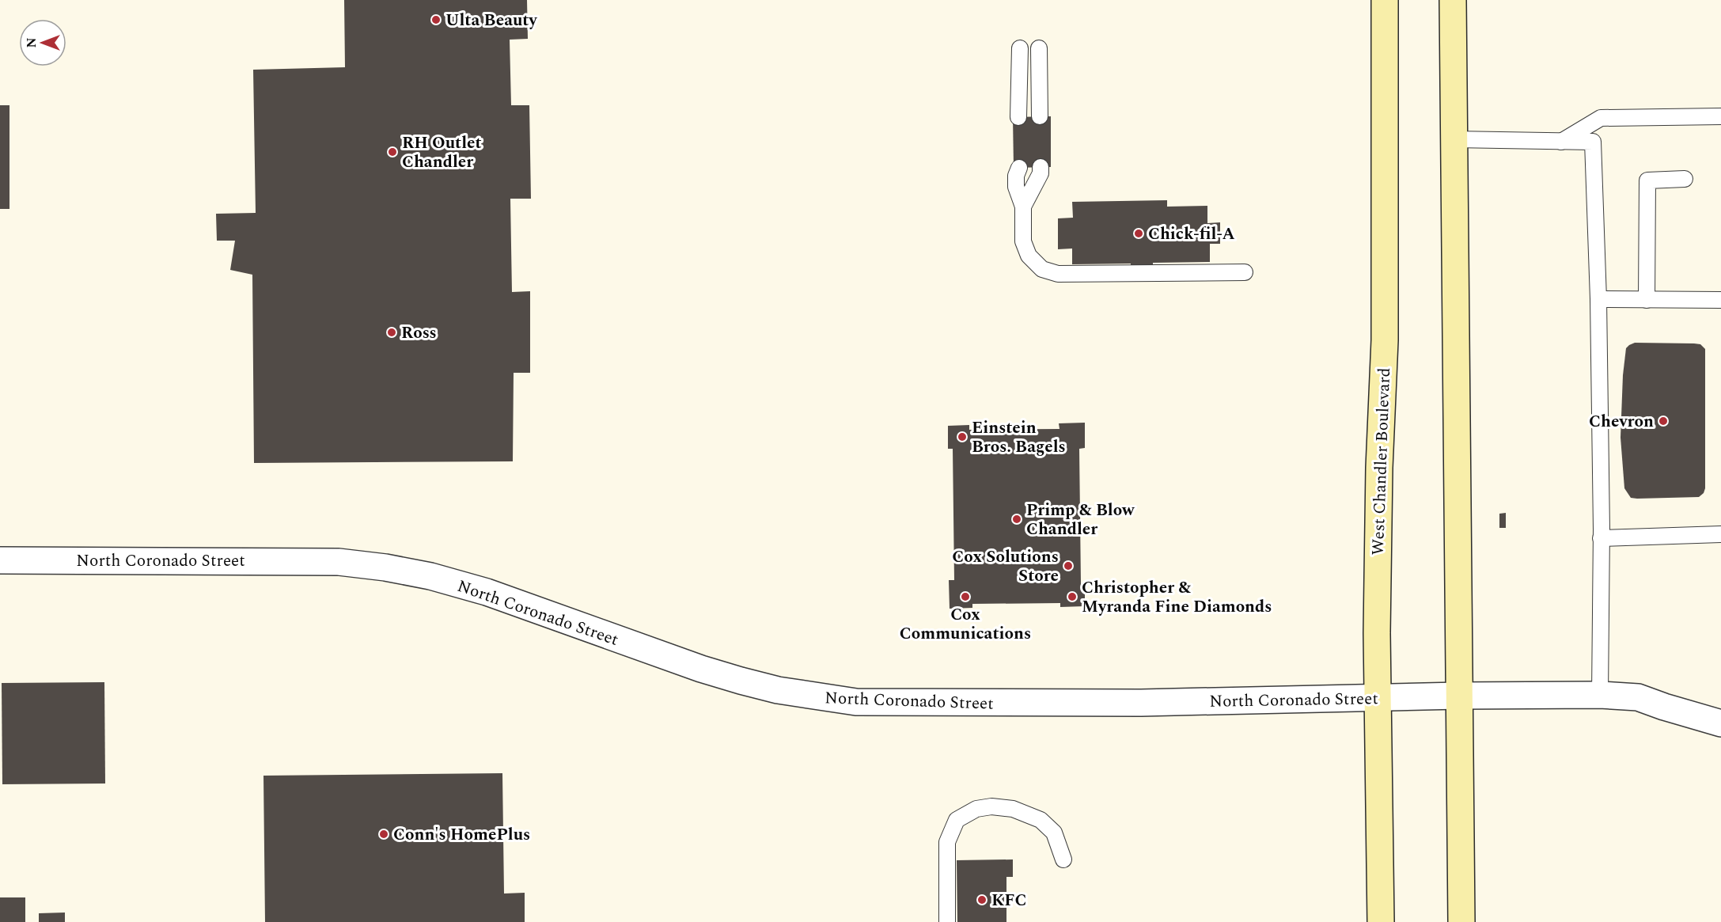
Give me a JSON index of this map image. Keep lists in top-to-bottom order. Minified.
{"streets":{"main road":["West Chandler Boulevard"],"street":["North Coronado Street"]},"crossings":[["West Chandler Boulevard","North Coronado Street"]],"places":["Ulta Beauty","RH Outlet Chandler","Chick-fil-A","Ross","Chevron","Einstein Bros. Bagels","Primp & Blow Chandler","Cox Solutions Store","Cox Communications","Christopher & Myranda Fine Diamonds","Conn's HomePlus","KFC"],"north":"left"}
